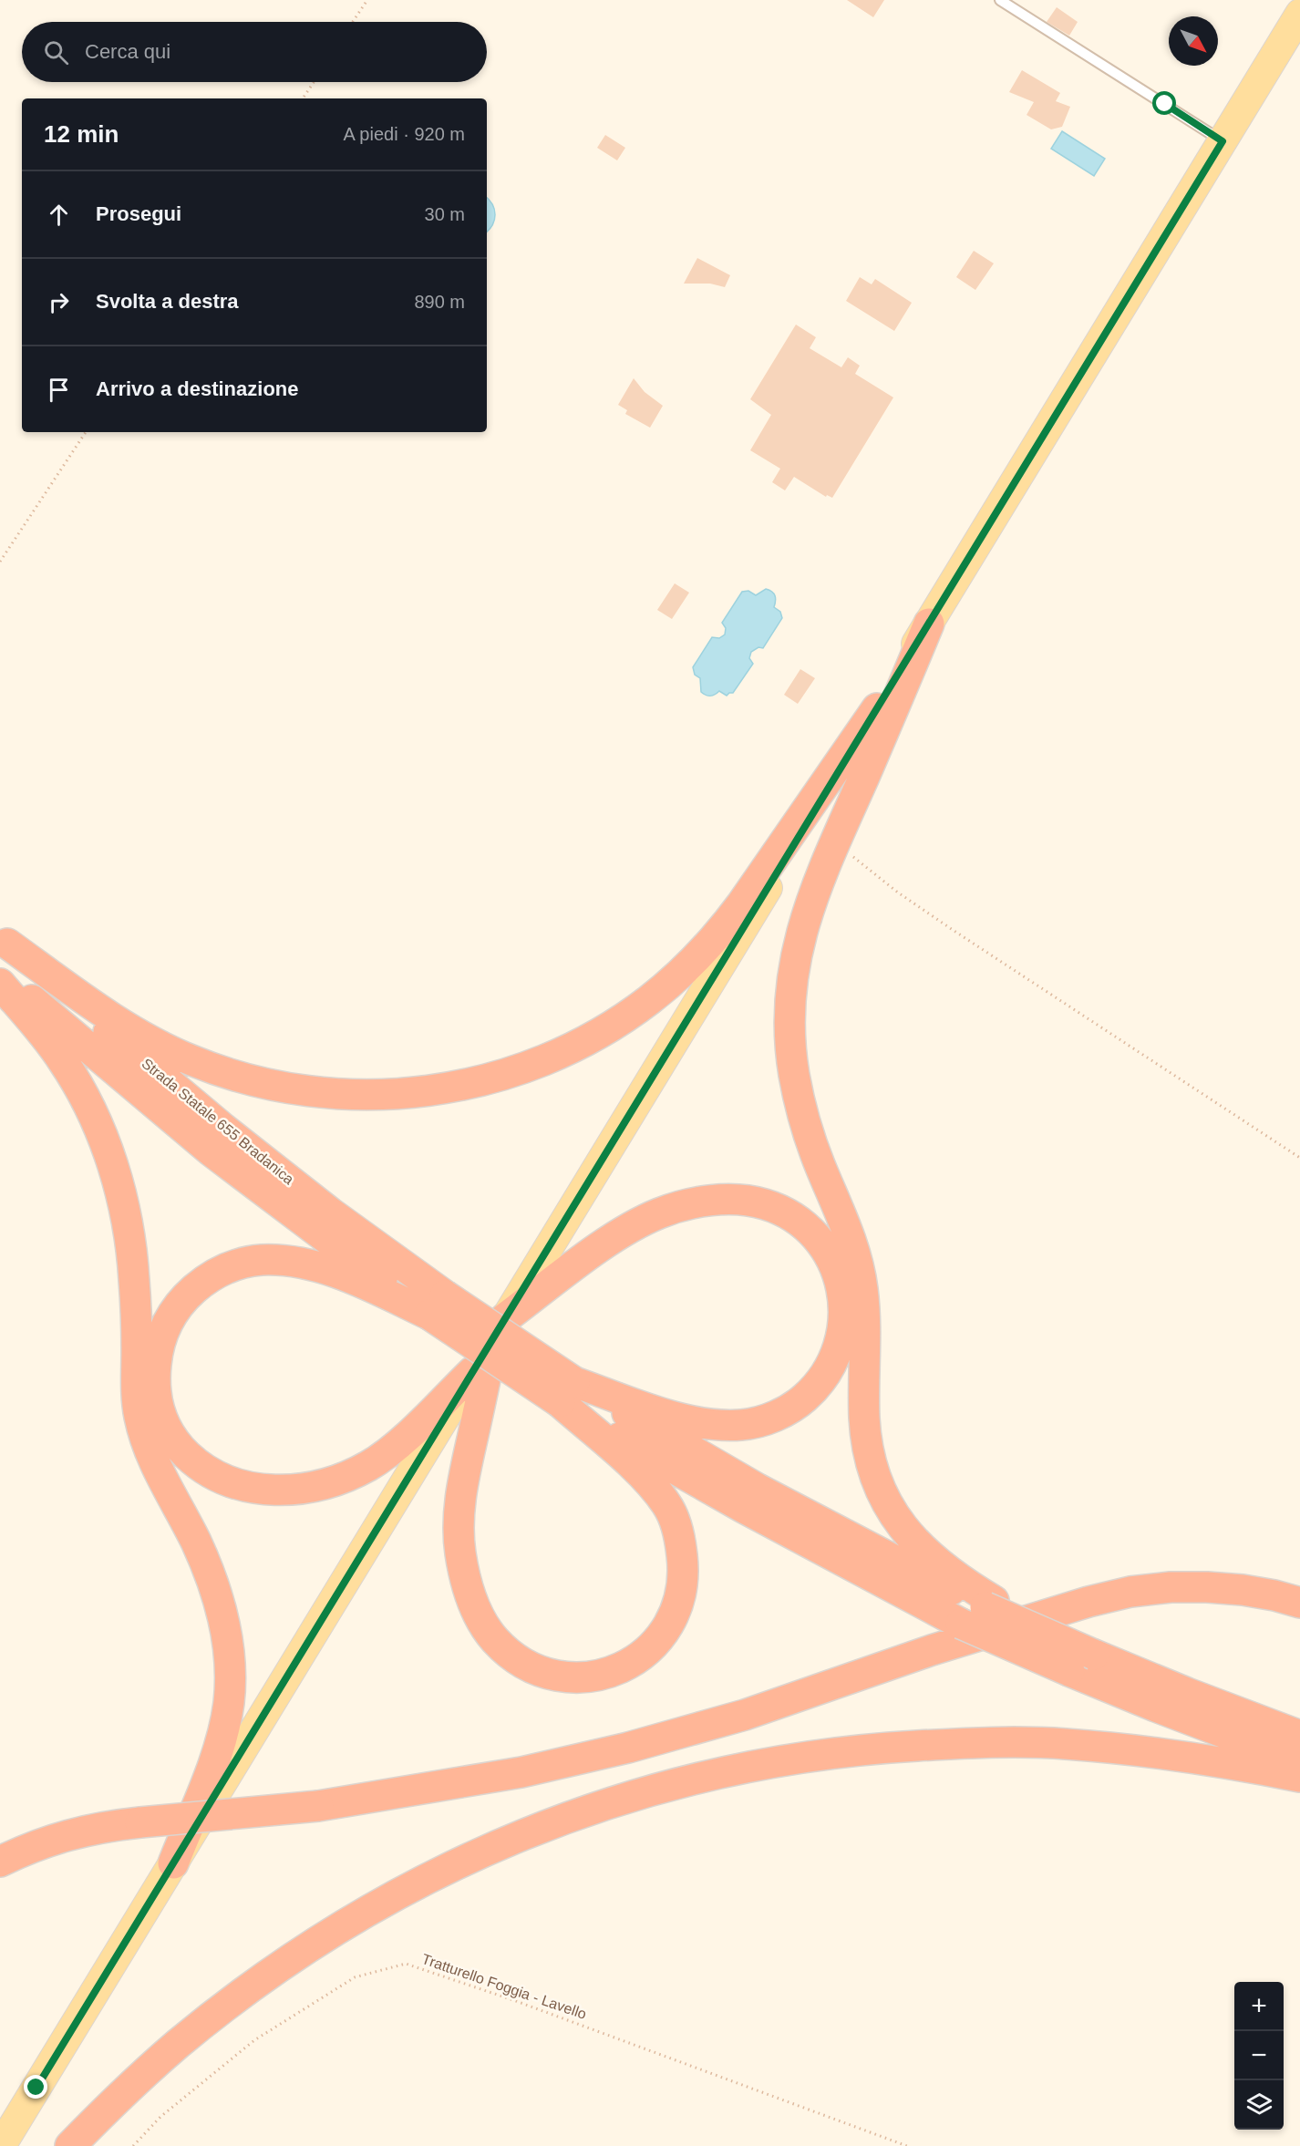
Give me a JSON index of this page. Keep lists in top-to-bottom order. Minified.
{"streets":{"highway":["Strada Statale 655 Bradanica"],"path":["Tratturello Foggia - Lavello"]},"north":"bottom right","page":{"search":"Cerca qui","heading":["12 min","A piedi · 920 m"],"list":[["Prosegui","30 m"],["Svolta a destra","890 m"],"Arrivo a destinazione"],"map_buttons":["+","−"]}}
